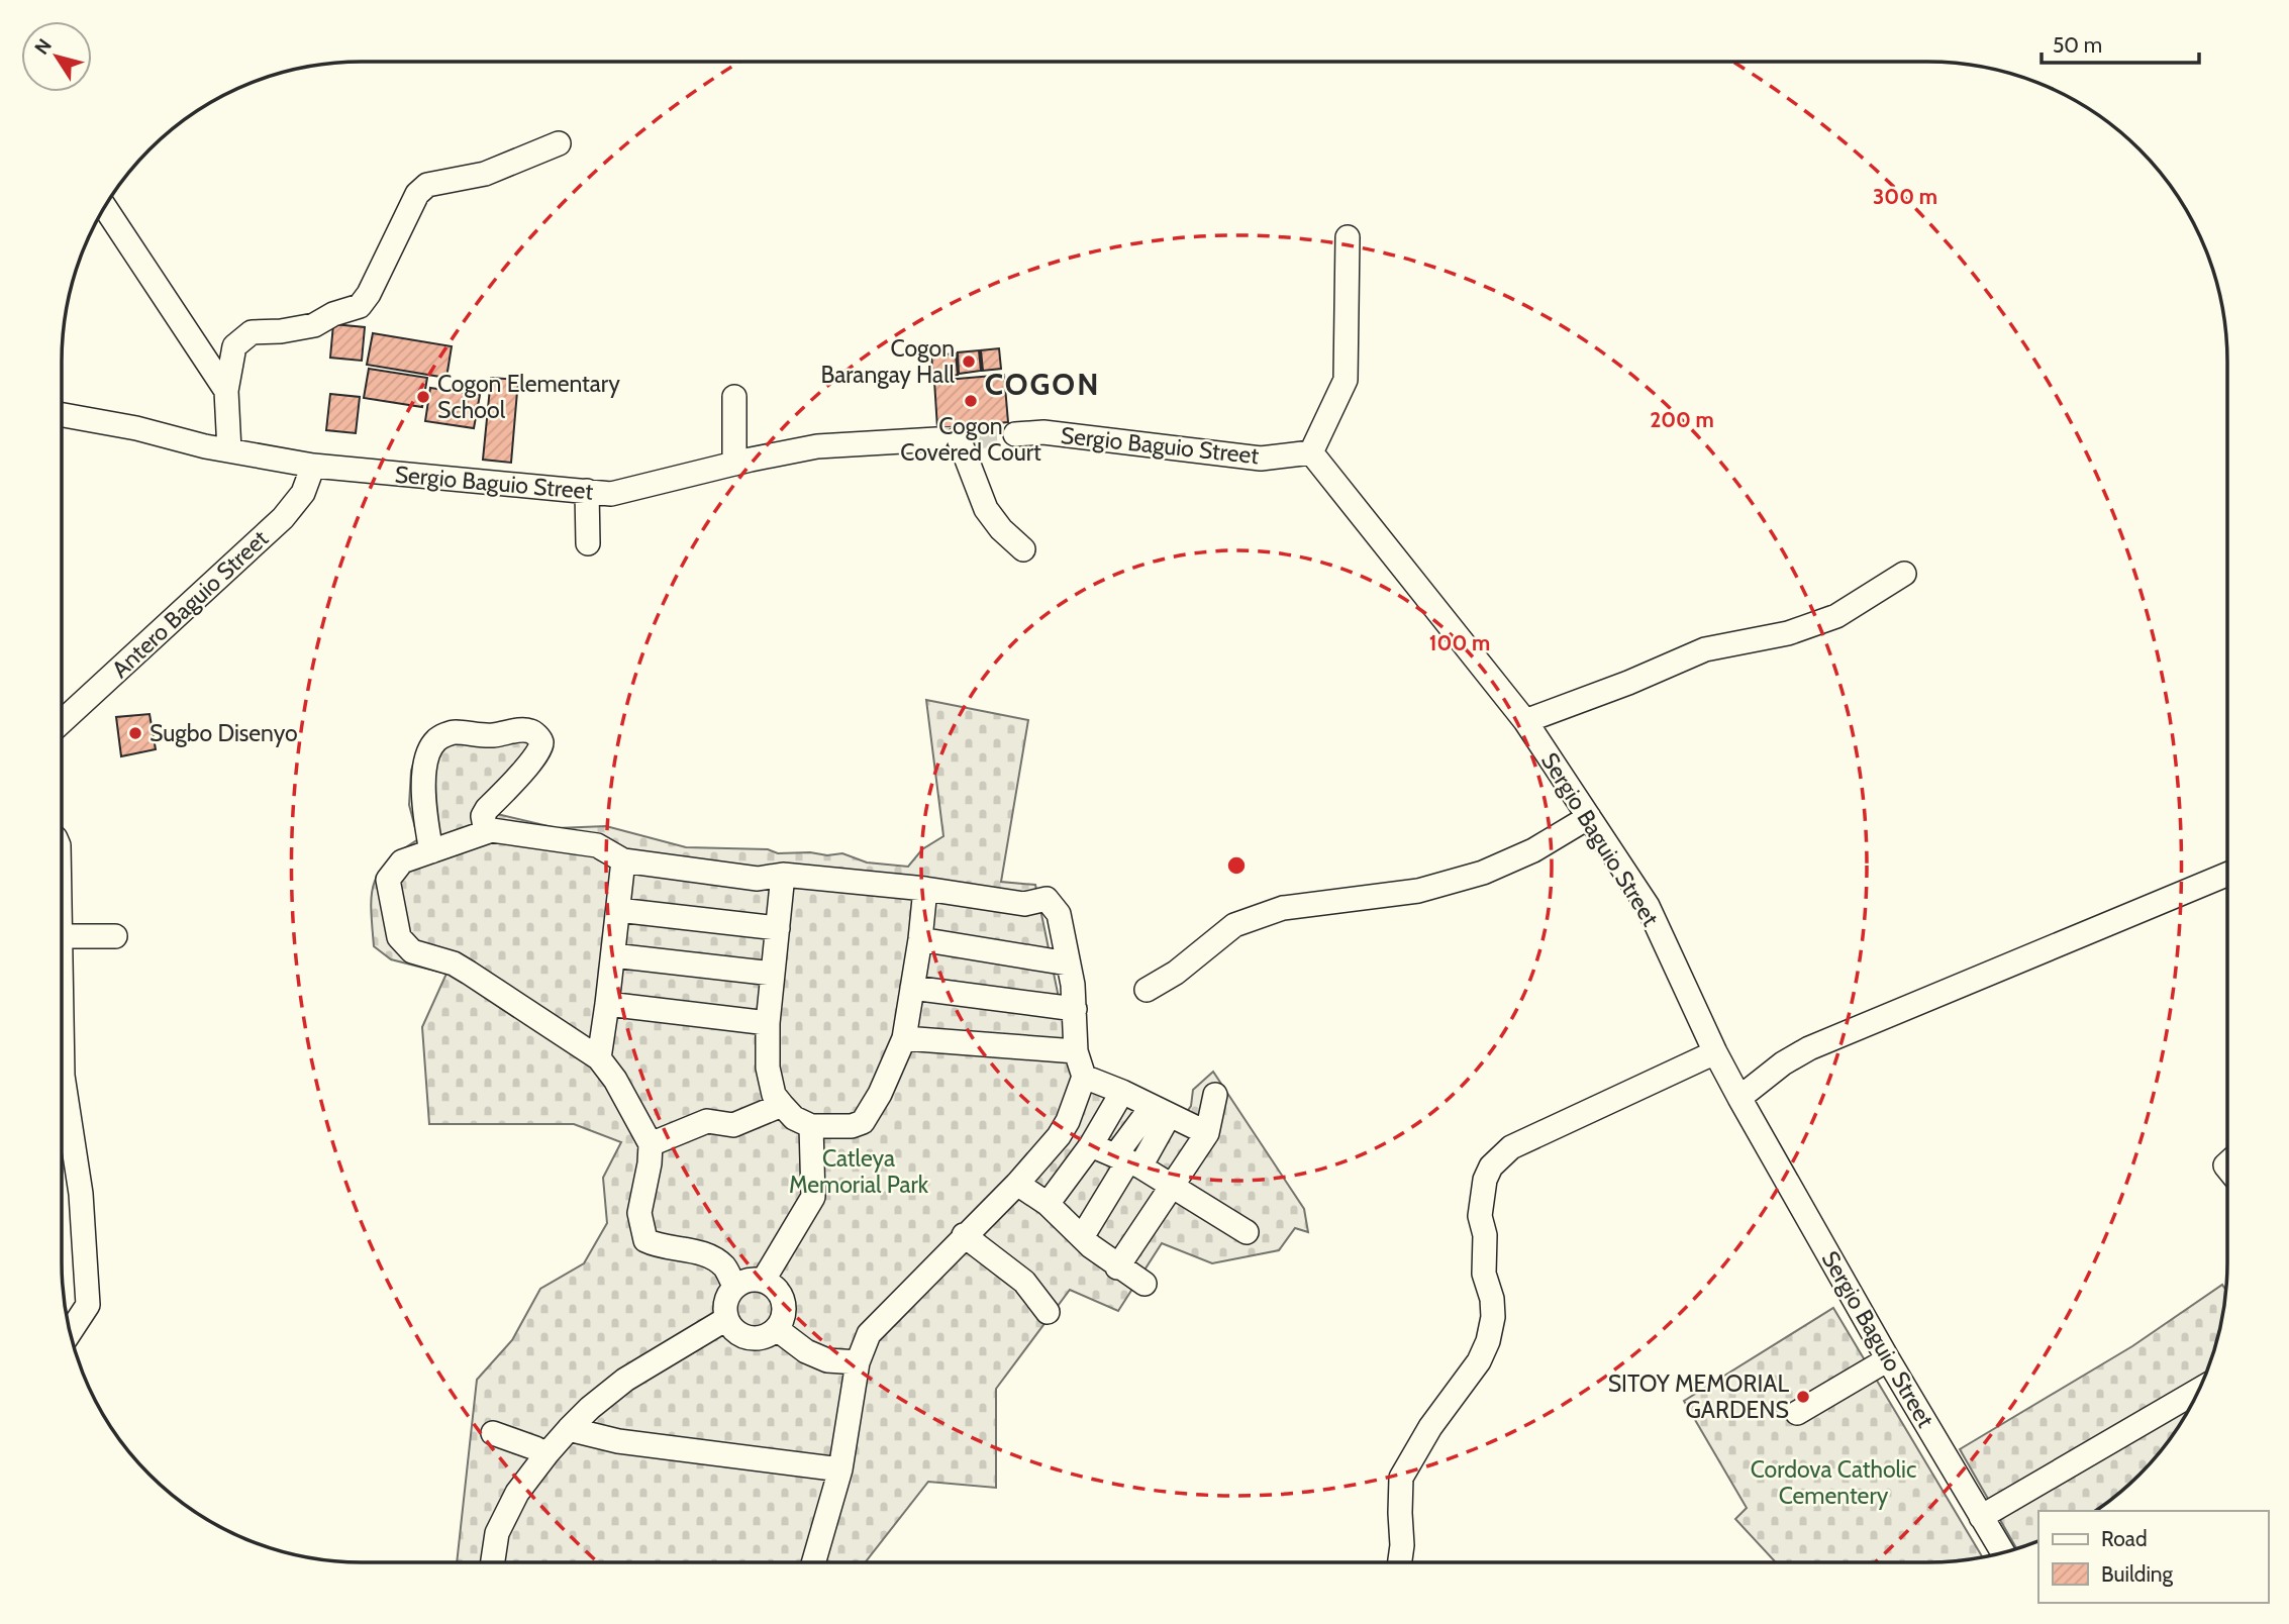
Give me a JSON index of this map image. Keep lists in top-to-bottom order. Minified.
{"streets":{"street":["Sergio Baguio Street","Antero Baguio Street"]},"crossings":[["Sergio Baguio Street","Antero Baguio Street"]],"districts":["COGON"],"parks":["Catleya Memorial Park","Cordova Catholic Cementery"],"places":["Cogon Barangay Hall","Cogon Elementary School","Cogon Covered Court","Sugbo Disenyo","SITOY MEMORIAL GARDENS"],"legend":["Road","Building"],"scale_bar":"50 m","north":"top left","rings":["300 m","200 m","100 m"]}
